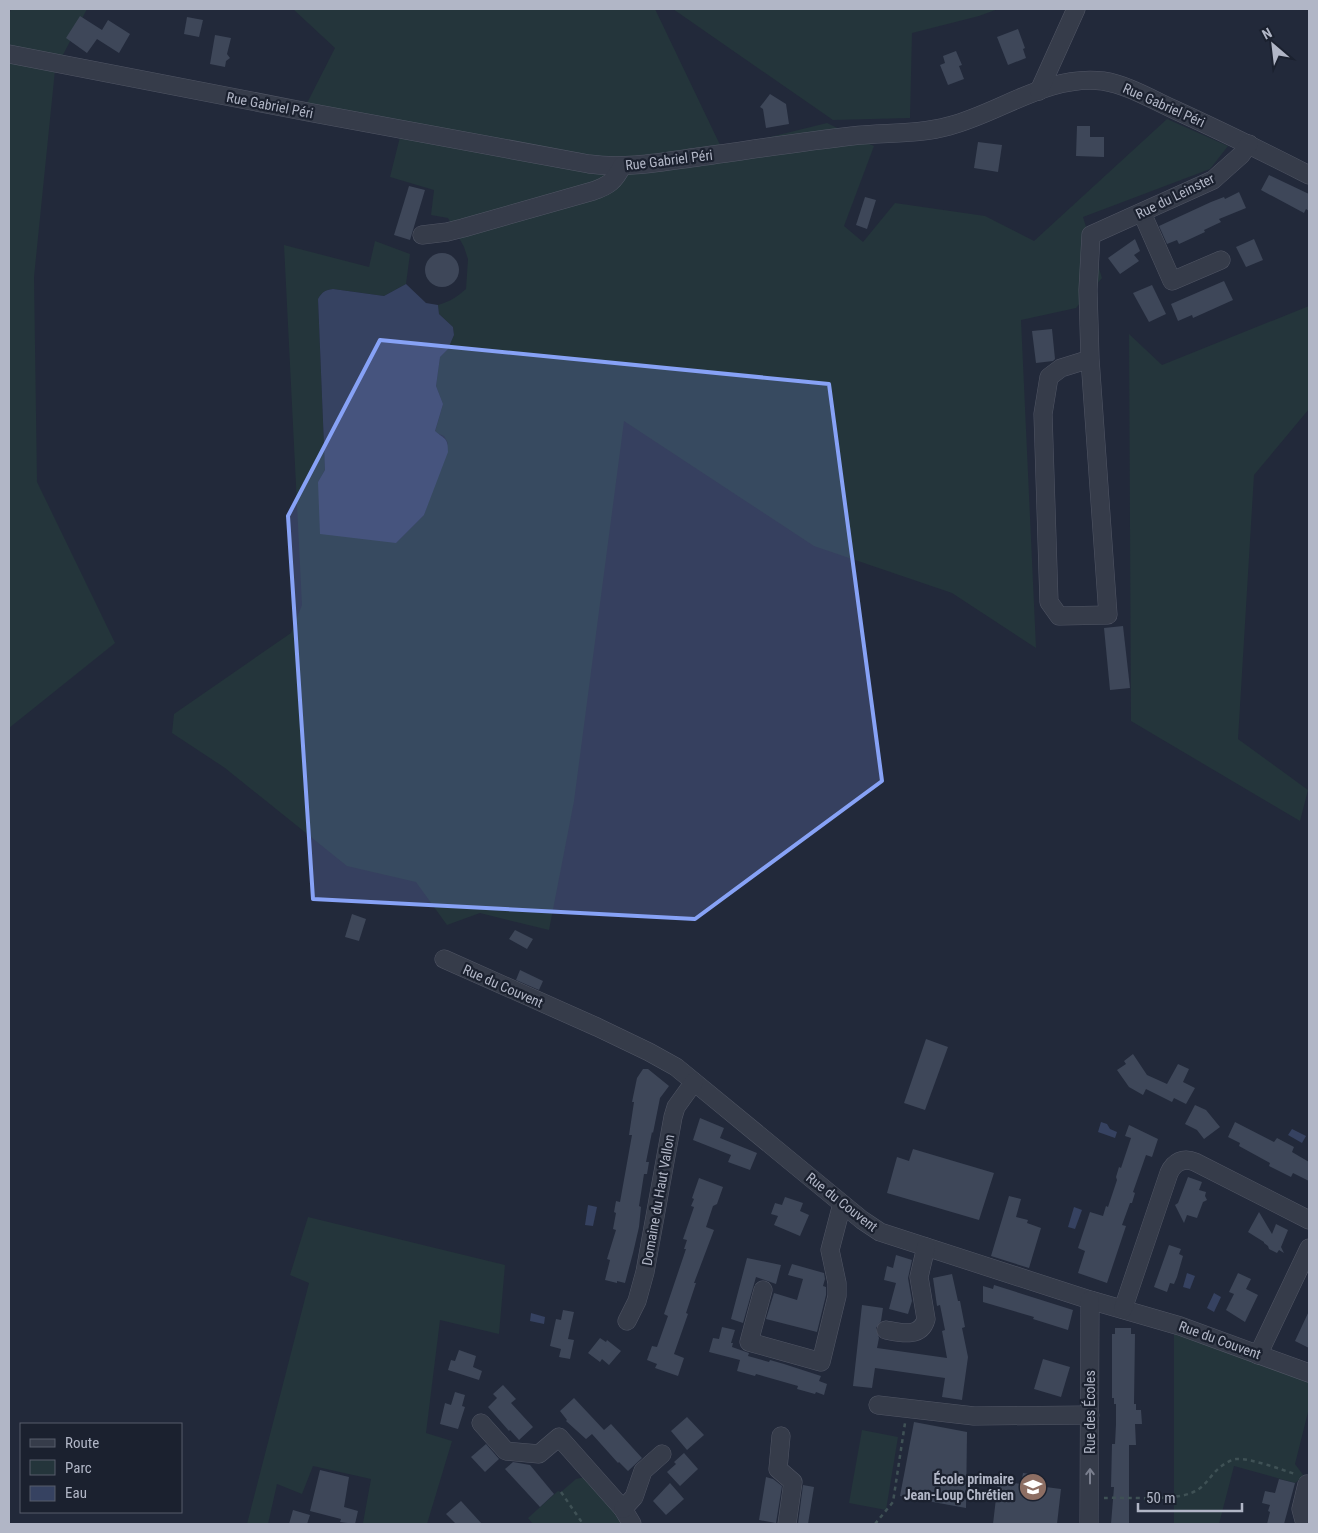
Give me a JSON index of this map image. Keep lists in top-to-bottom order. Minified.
{"streets":{"street":["Rue Gabriel Péri","Rue du Leinster","Rue du Couvent","Domaine du Haut Vallon","Rue des Écoles"]},"crossings":[["Rue Gabriel Péri","Rue du Leinster"],["Rue du Couvent","Domaine du Haut Vallon"],["Rue du Couvent","Rue des Écoles"]],"one_way":["Rue des Écoles"],"places":{"school or university":["École primaire Jean-Loup Chrétien"]},"legend":["Route","Parc","Eau"],"scale_bar":"50 m","north":"top left"}
